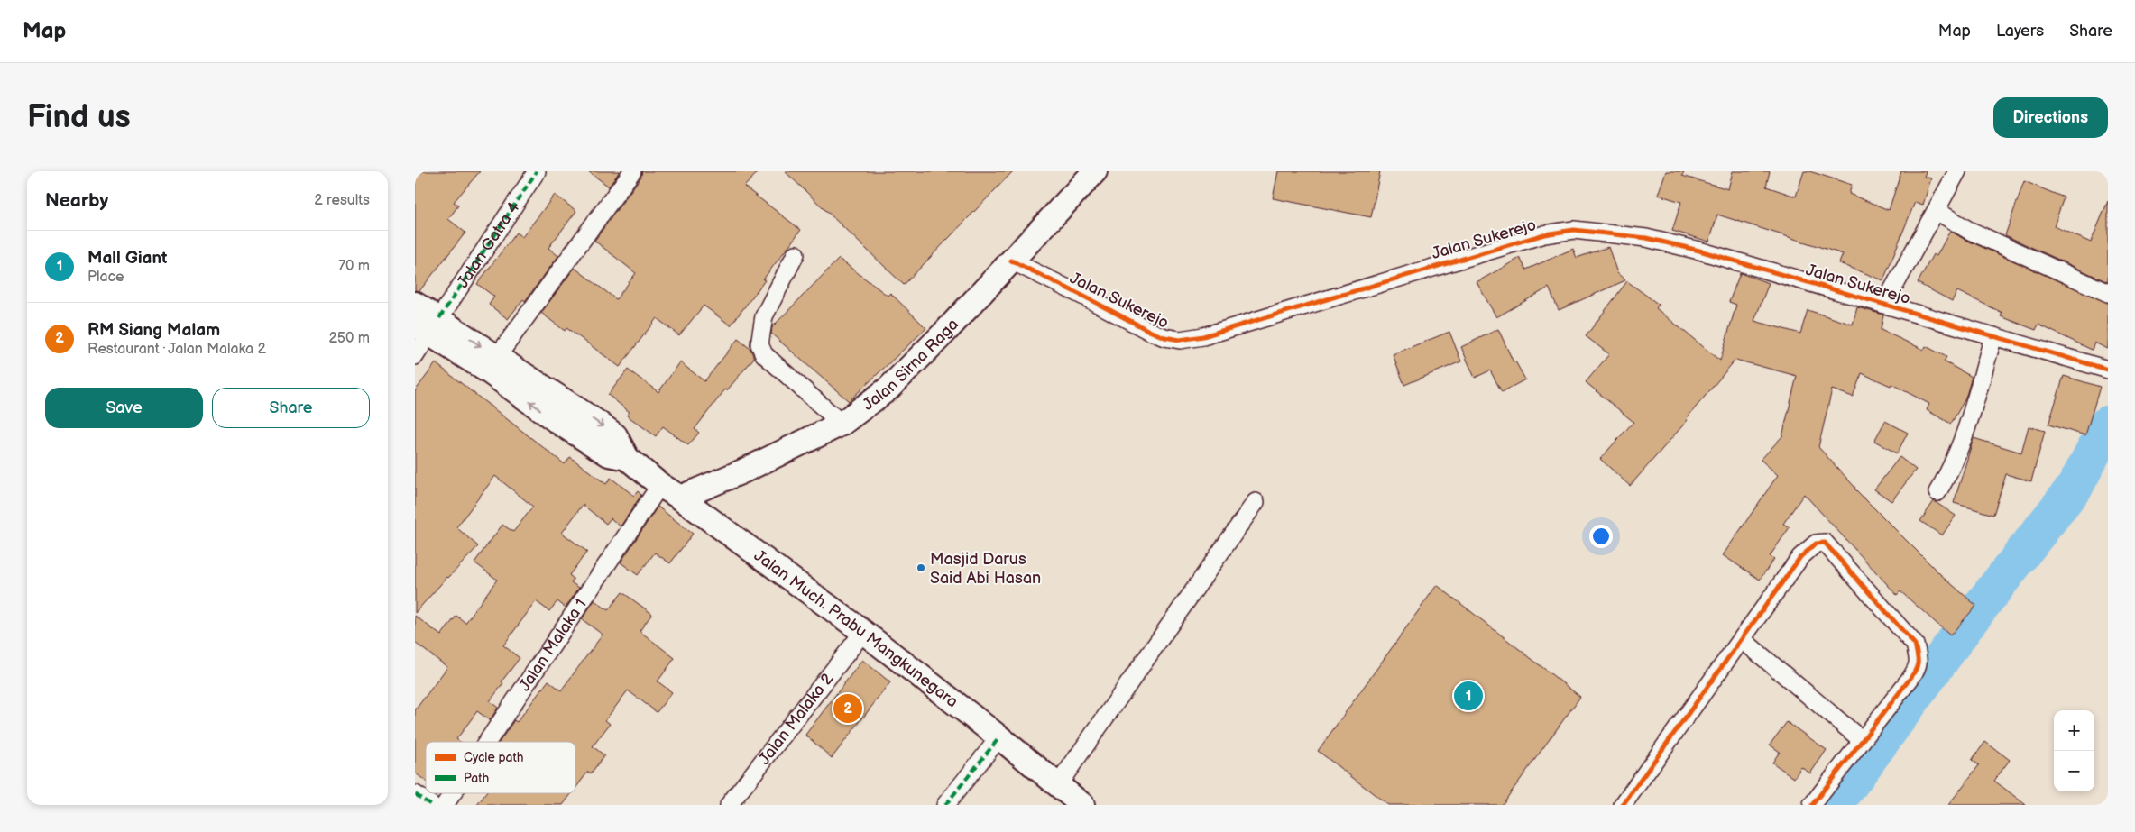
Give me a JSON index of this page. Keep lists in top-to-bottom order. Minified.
{"streets":{"main road":["Jalan Sirna Raga","Jalan Much. Prabu Mangkunegara"],"street":["Jalan Sukerejo","Jalan Gatra 4","Jalan Malaka 1","Jalan Malaka 2"]},"crossings":[["Jalan Sukerejo","Jalan Sirna Raga"],["Jalan Gatra 4","Jalan Much. Prabu Mangkunegara"],["Jalan Sirna Raga","Jalan Much. Prabu Mangkunegara"],["Jalan Much. Prabu Mangkunegara","Jalan Malaka 1"],["Jalan Much. Prabu Mangkunegara","Jalan Malaka 2"]],"places":["Masjid Darus Said Abi Hasan"],"legend":["Cycle path","Path"],"page":{"header":"Map","nav":["Map","Layers","Share"],"buttons":["Directions",["Save","Share"]],"title":"Find us","heading":["Nearby","2 results"],"list":[{"mark":"1","name":"Mall Giant","note":"Place","value":"70 m"},{"mark":"2","name":"RM Siang Malam","note":"Restaurant · Jalan Malaka 2","value":"250 m"}],"pins":["1","2"],"map_buttons":["+","−"]}}
